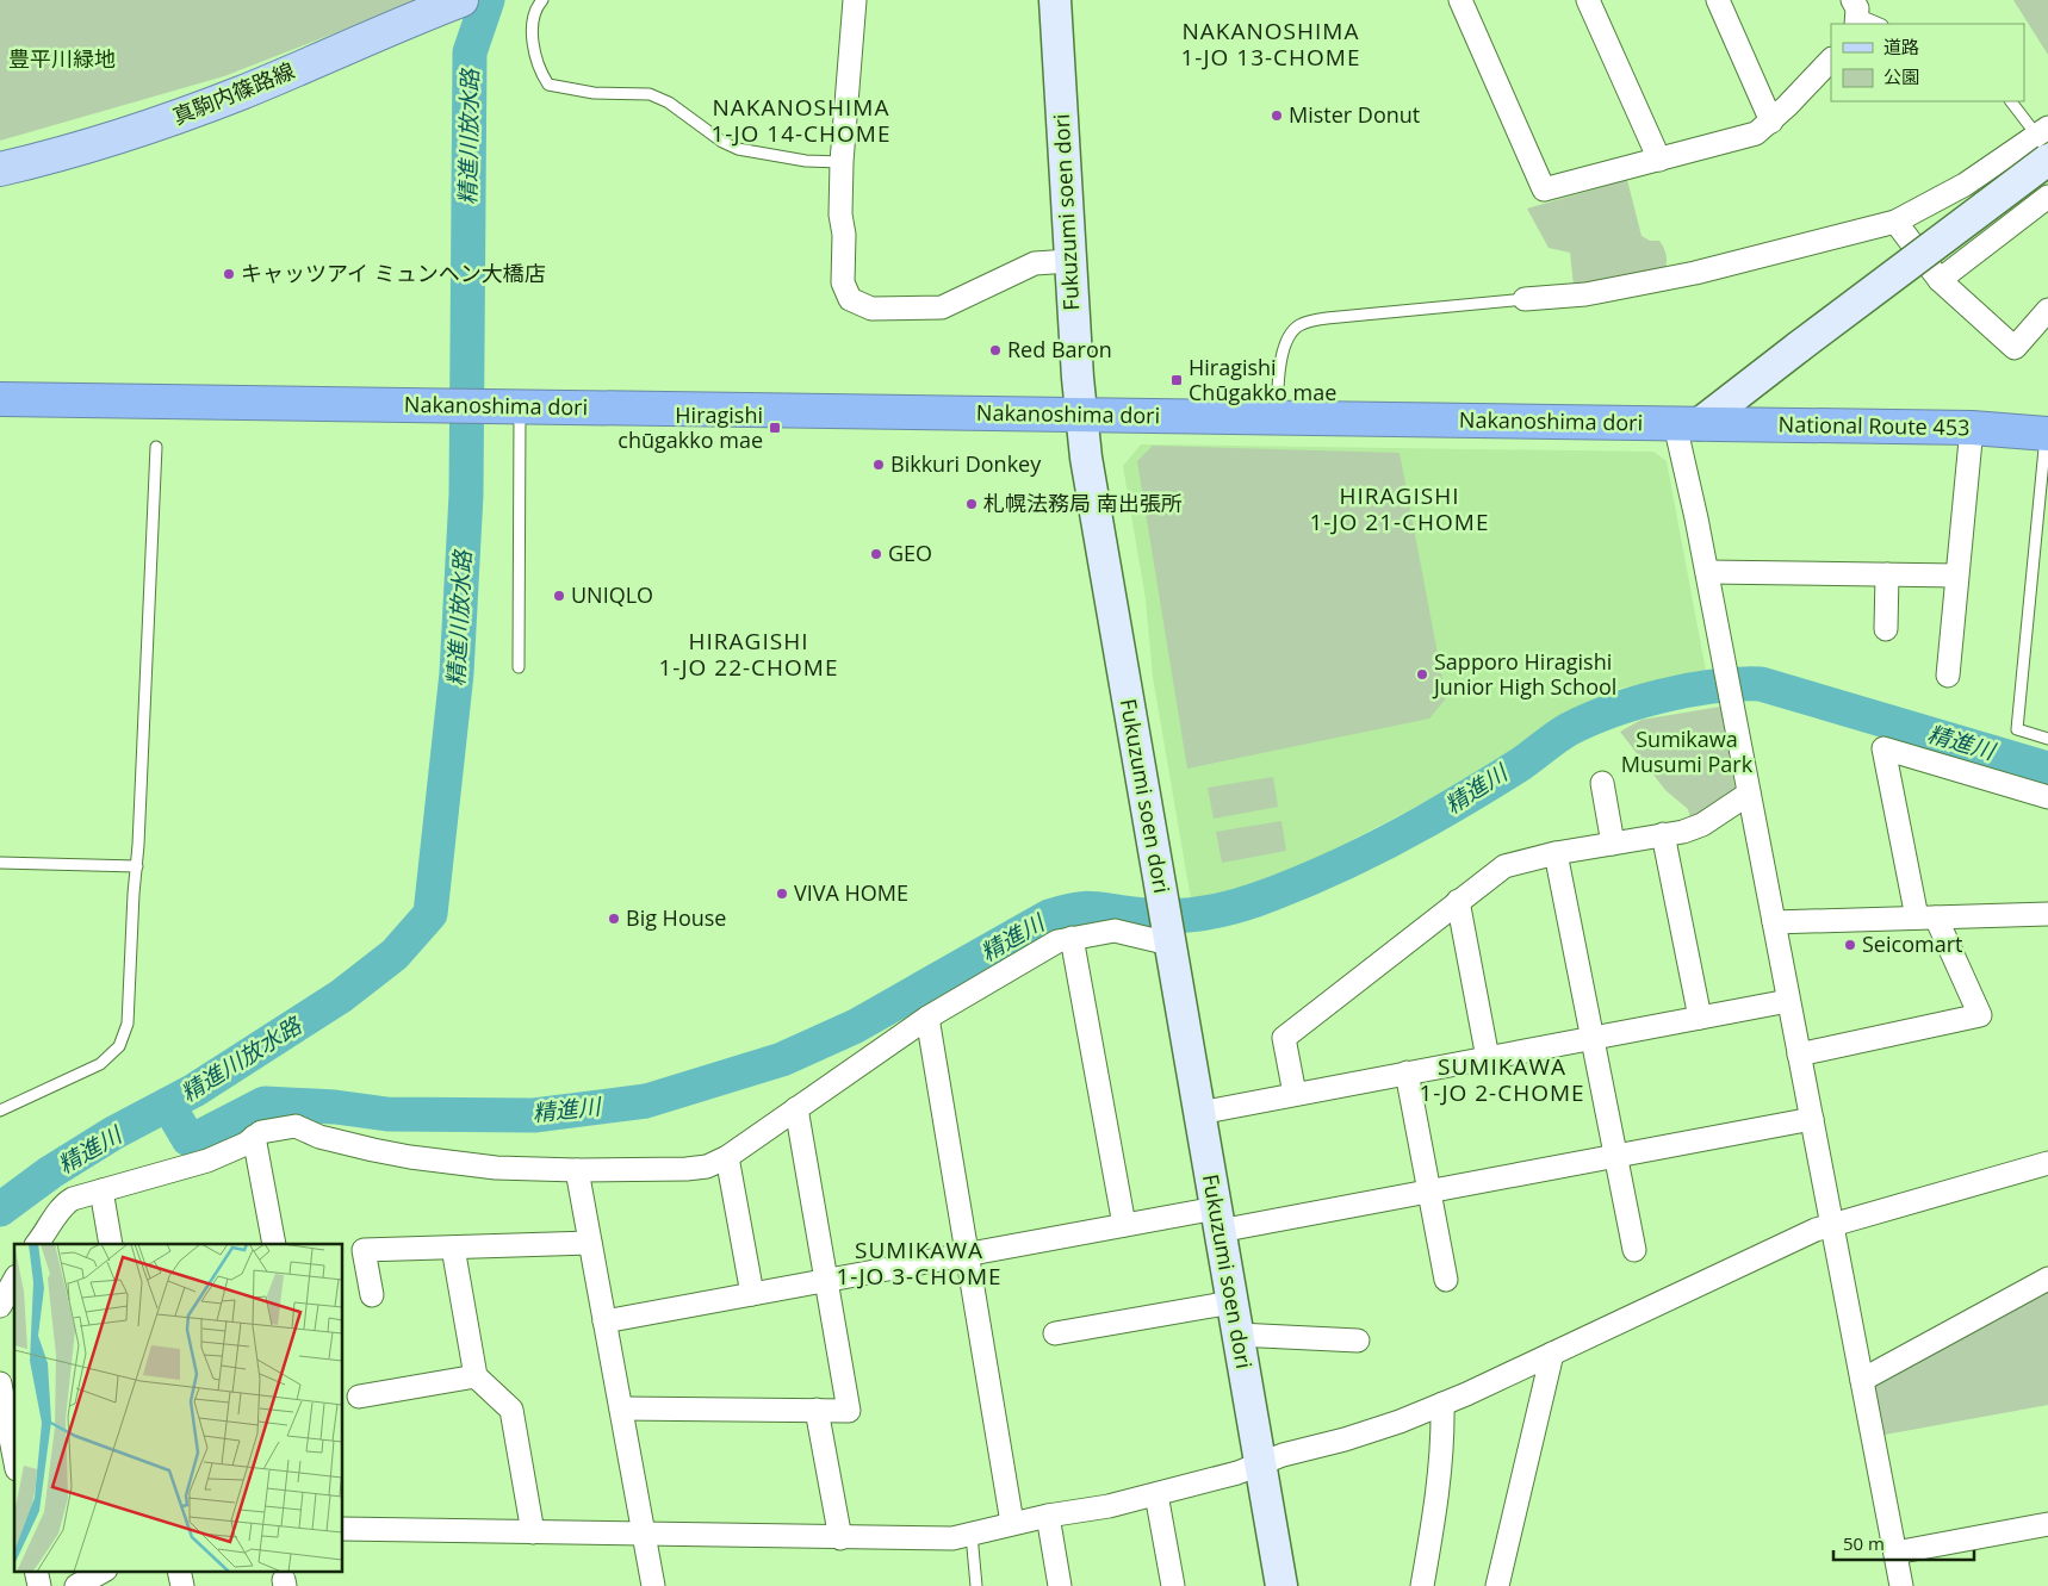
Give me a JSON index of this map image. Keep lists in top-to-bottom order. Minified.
{"streets":{"highway":["Nakanoshima dori","National Route 453"],"main road":["真駒内篠路線"],"street":["Fukuzumi soen dori"]},"crossings":[["Fukuzumi soen dori","Nakanoshima dori"],["Nakanoshima dori","National Route 453"]],"districts":["NAKANOSHIMA 1-JO 13-CHOME","NAKANOSHIMA 1-JO 14-CHOME","HIRAGISHI 1-JO 21-CHOME","HIRAGISHI 1-JO 22-CHOME","SUMIKAWA 1-JO 2-CHOME","SUMIKAWA 1-JO 3-CHOME"],"water":["精進川放水路","精進川"],"parks":["豊平川緑地","Sumikawa Musumi Park"],"places":{"other":["Mister Donut","キャッツアイ ミュンヘン大橋店","Red Baron","Bikkuri Donkey","札幌法務局 南出張所","GEO","UNIQLO","Sapporo Hiragishi Junior High School","VIVA HOME","Big House","Seicomart"],"transit":["Hiragishi Chūgakko mae","Hiragishi chūgakko mae"]},"legend":["道路","公園"],"scale_bar":"50 m"}
